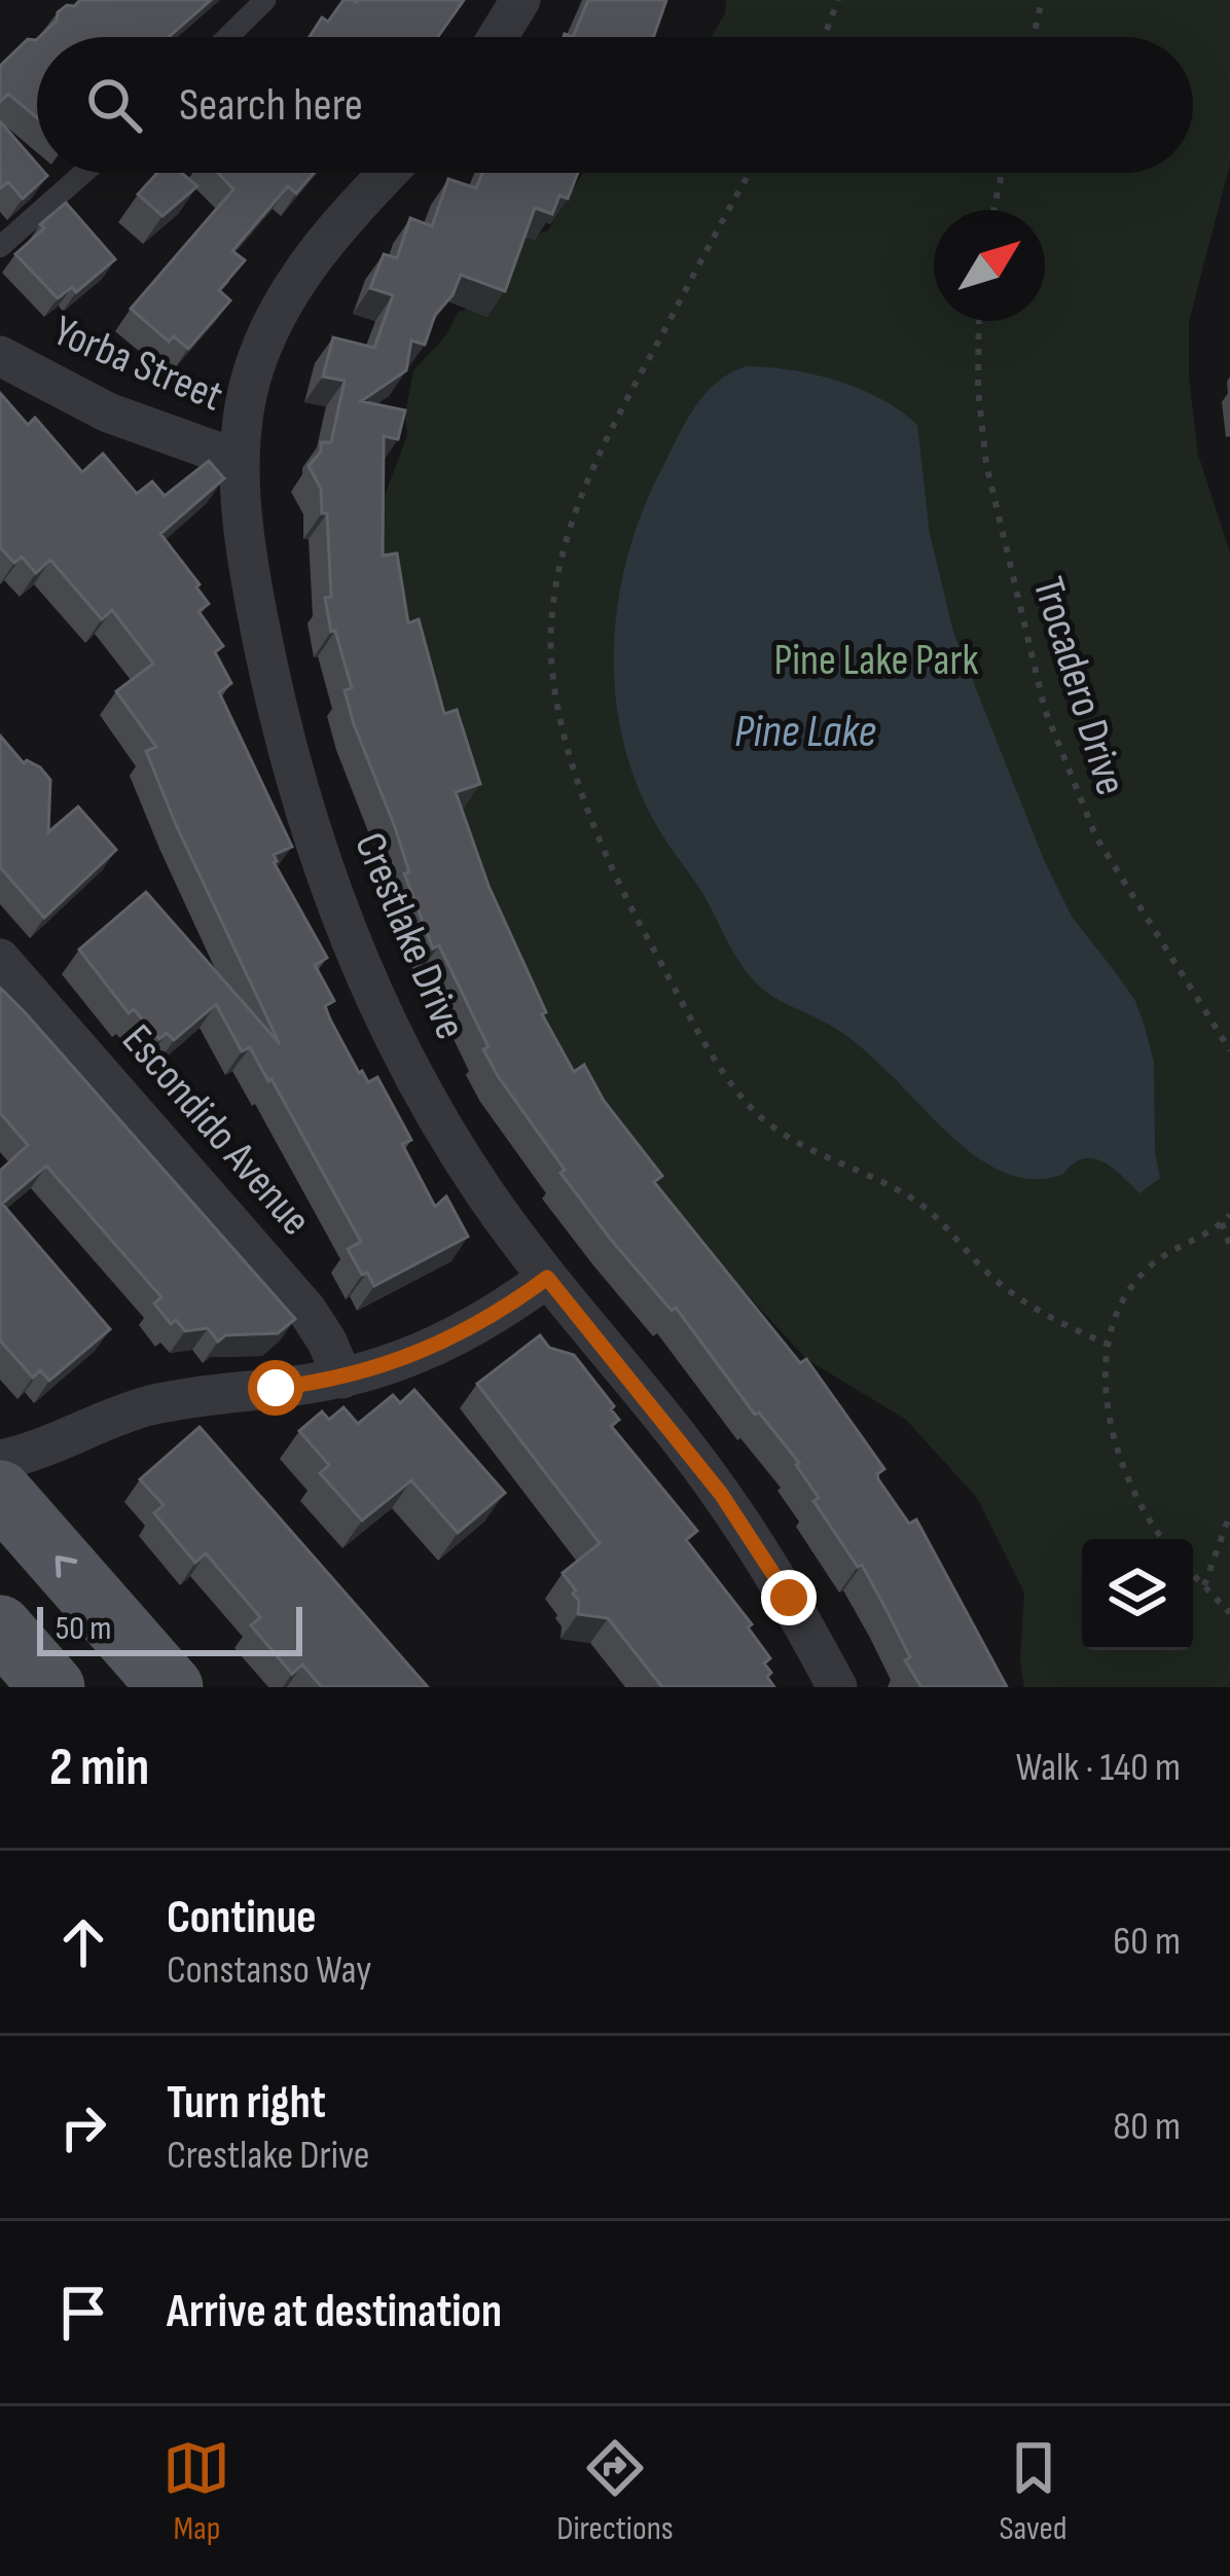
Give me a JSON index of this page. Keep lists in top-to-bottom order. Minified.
{"streets":{"street":["Yorba Street","Crestlake Drive","Escondido Avenue"],"path":["Trocadero Drive"]},"crossings":[["Yorba Street","Crestlake Drive"]],"water":["Pine Lake"],"parks":["Pine Lake Park"],"scale_bar":"50 m","north":"top right","page":{"search":"Search here","scale":"50 m","heading":["2 min","Walk · 140 m"],"list":[["Continue","Constanso Way","60 m"],["Turn right","Crestlake Drive","80 m"],"Arrive at destination"],"nav":["Map","Directions","Saved"]}}
